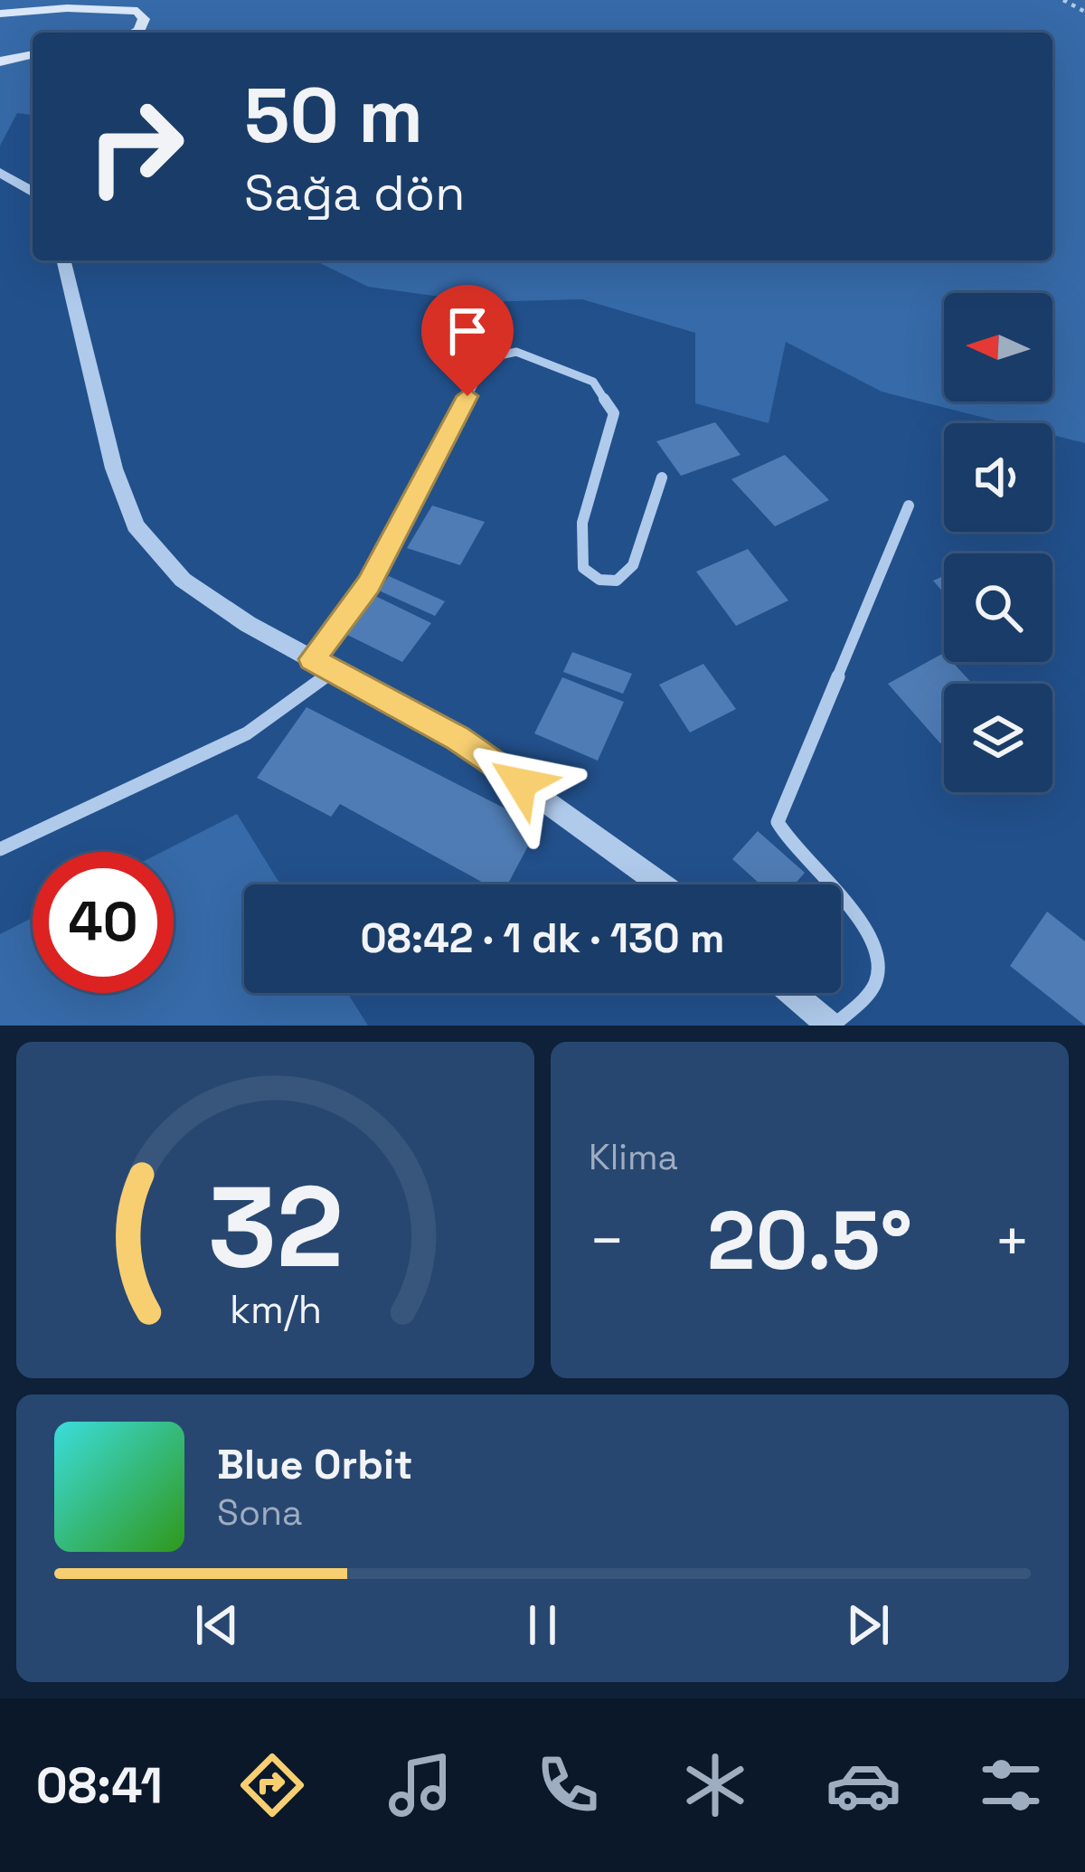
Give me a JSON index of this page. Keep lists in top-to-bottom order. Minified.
{"north":"left","page":{"turn":["50 m","Sağa dön"],"limit":"40","trip":"08:42 · 1 dk · 130 m","tile":"Klima","heat":["−","20.5°","+"],"song":["Blue Orbit","Sona"],"tabs":"08:41","gauge":["32","km/h"]}}
